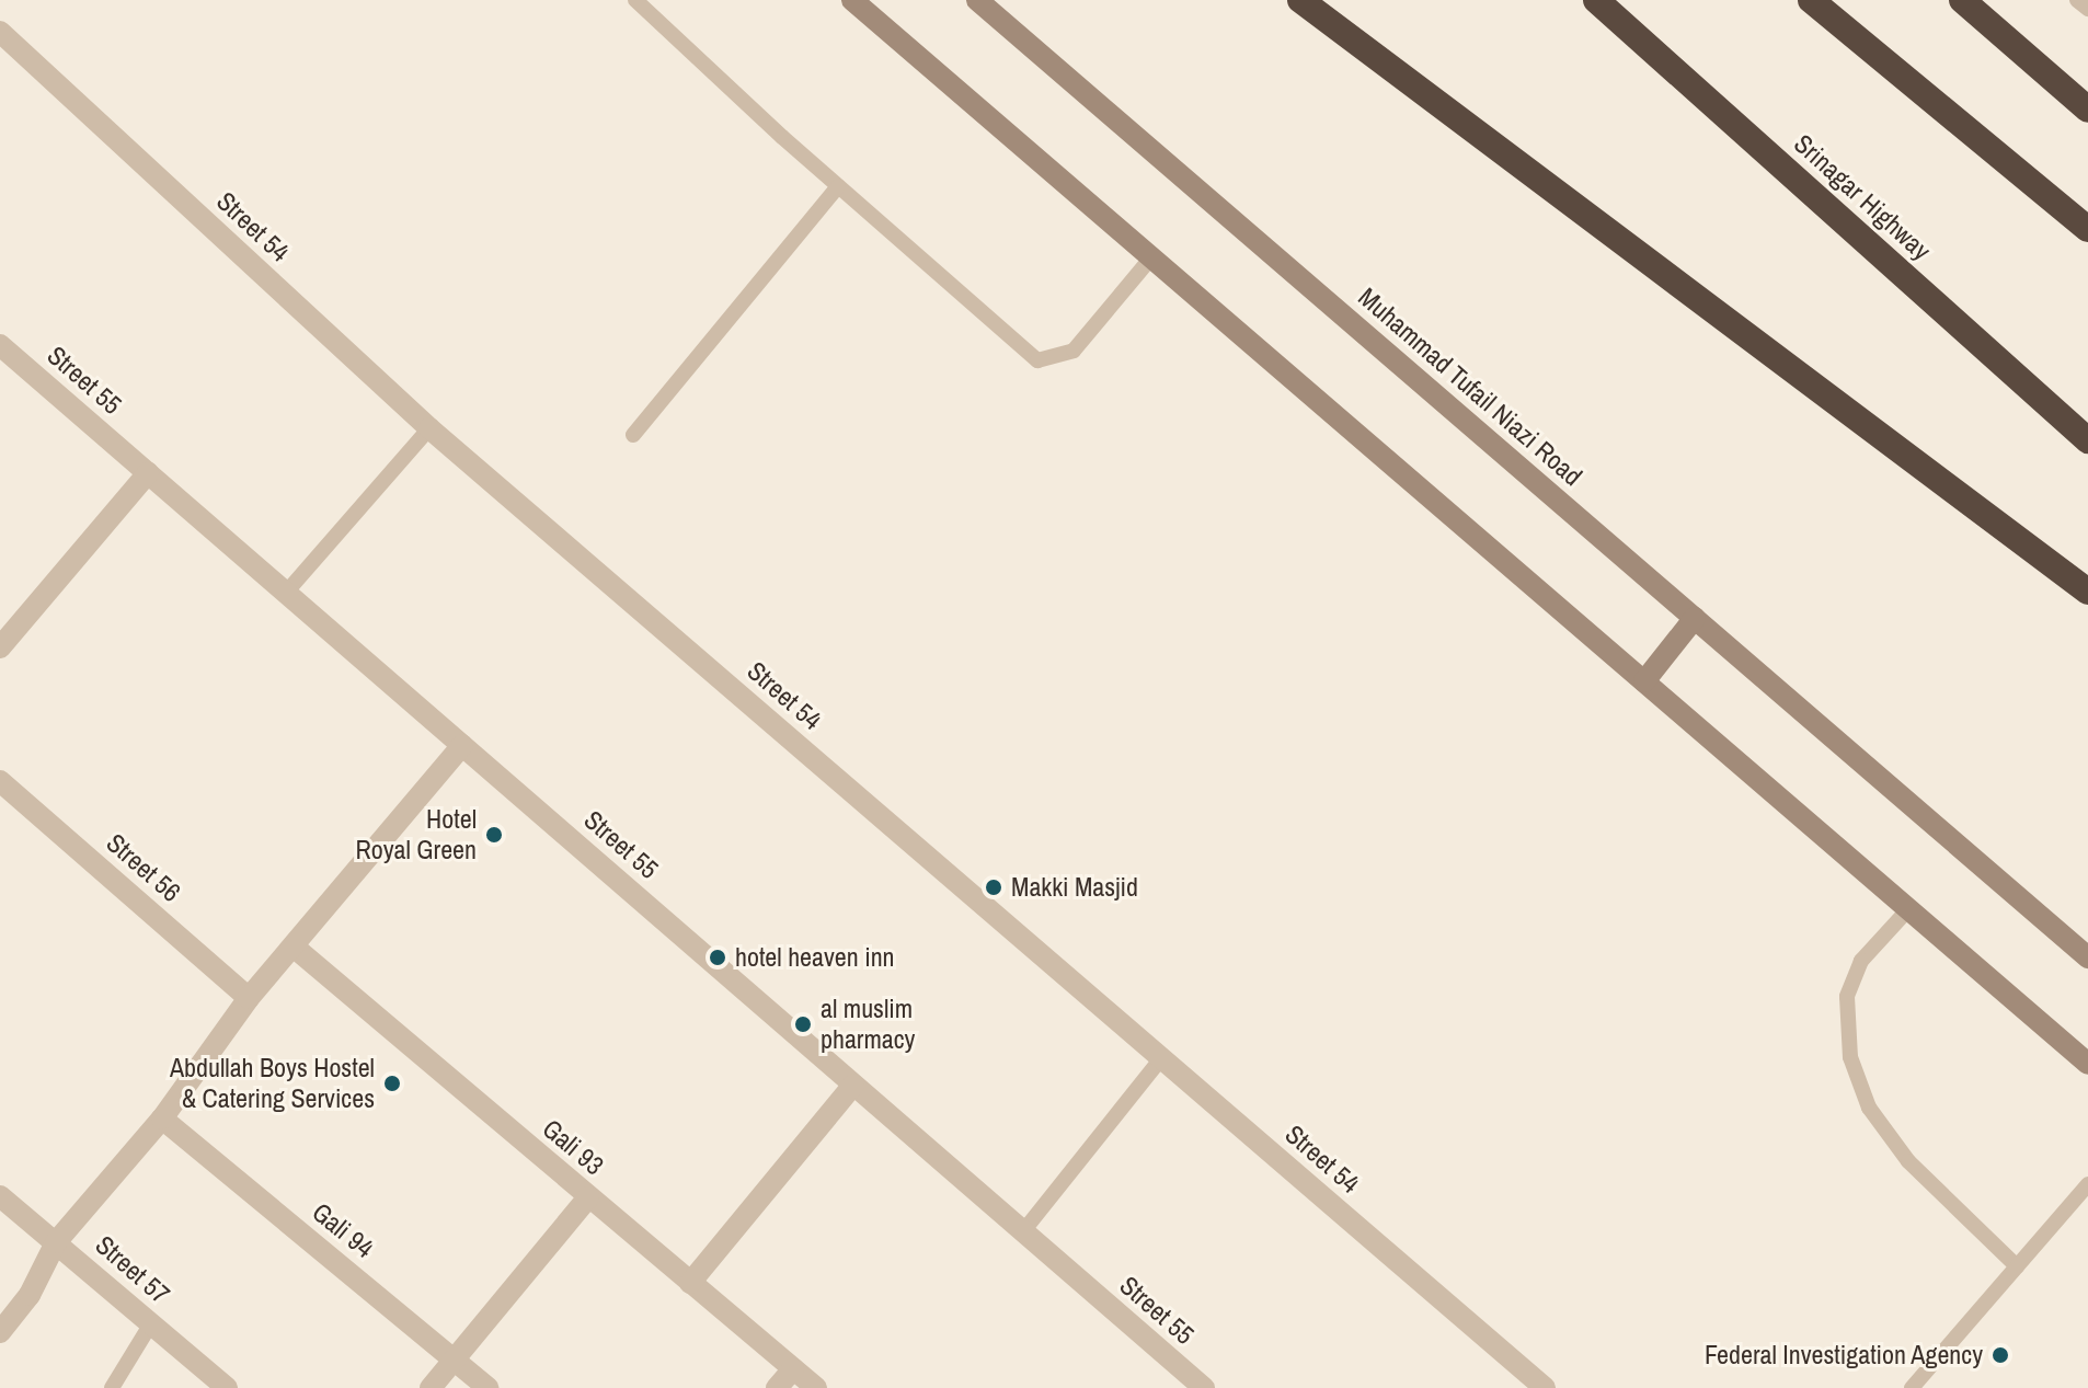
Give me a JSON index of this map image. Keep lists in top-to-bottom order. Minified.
{"streets":{"highway":["Srinagar Highway"],"main road":["Muhammad Tufail Niazi Road"],"street":["Street 54","Street 55","Street 56","Gali 93","Gali 94","Street 57"]},"places":["Hotel Royal Green","Makki Masjid","hotel heaven inn","al muslim pharmacy","Abdullah Boys Hostel & Catering Services","Federal Investigation Agency"]}
